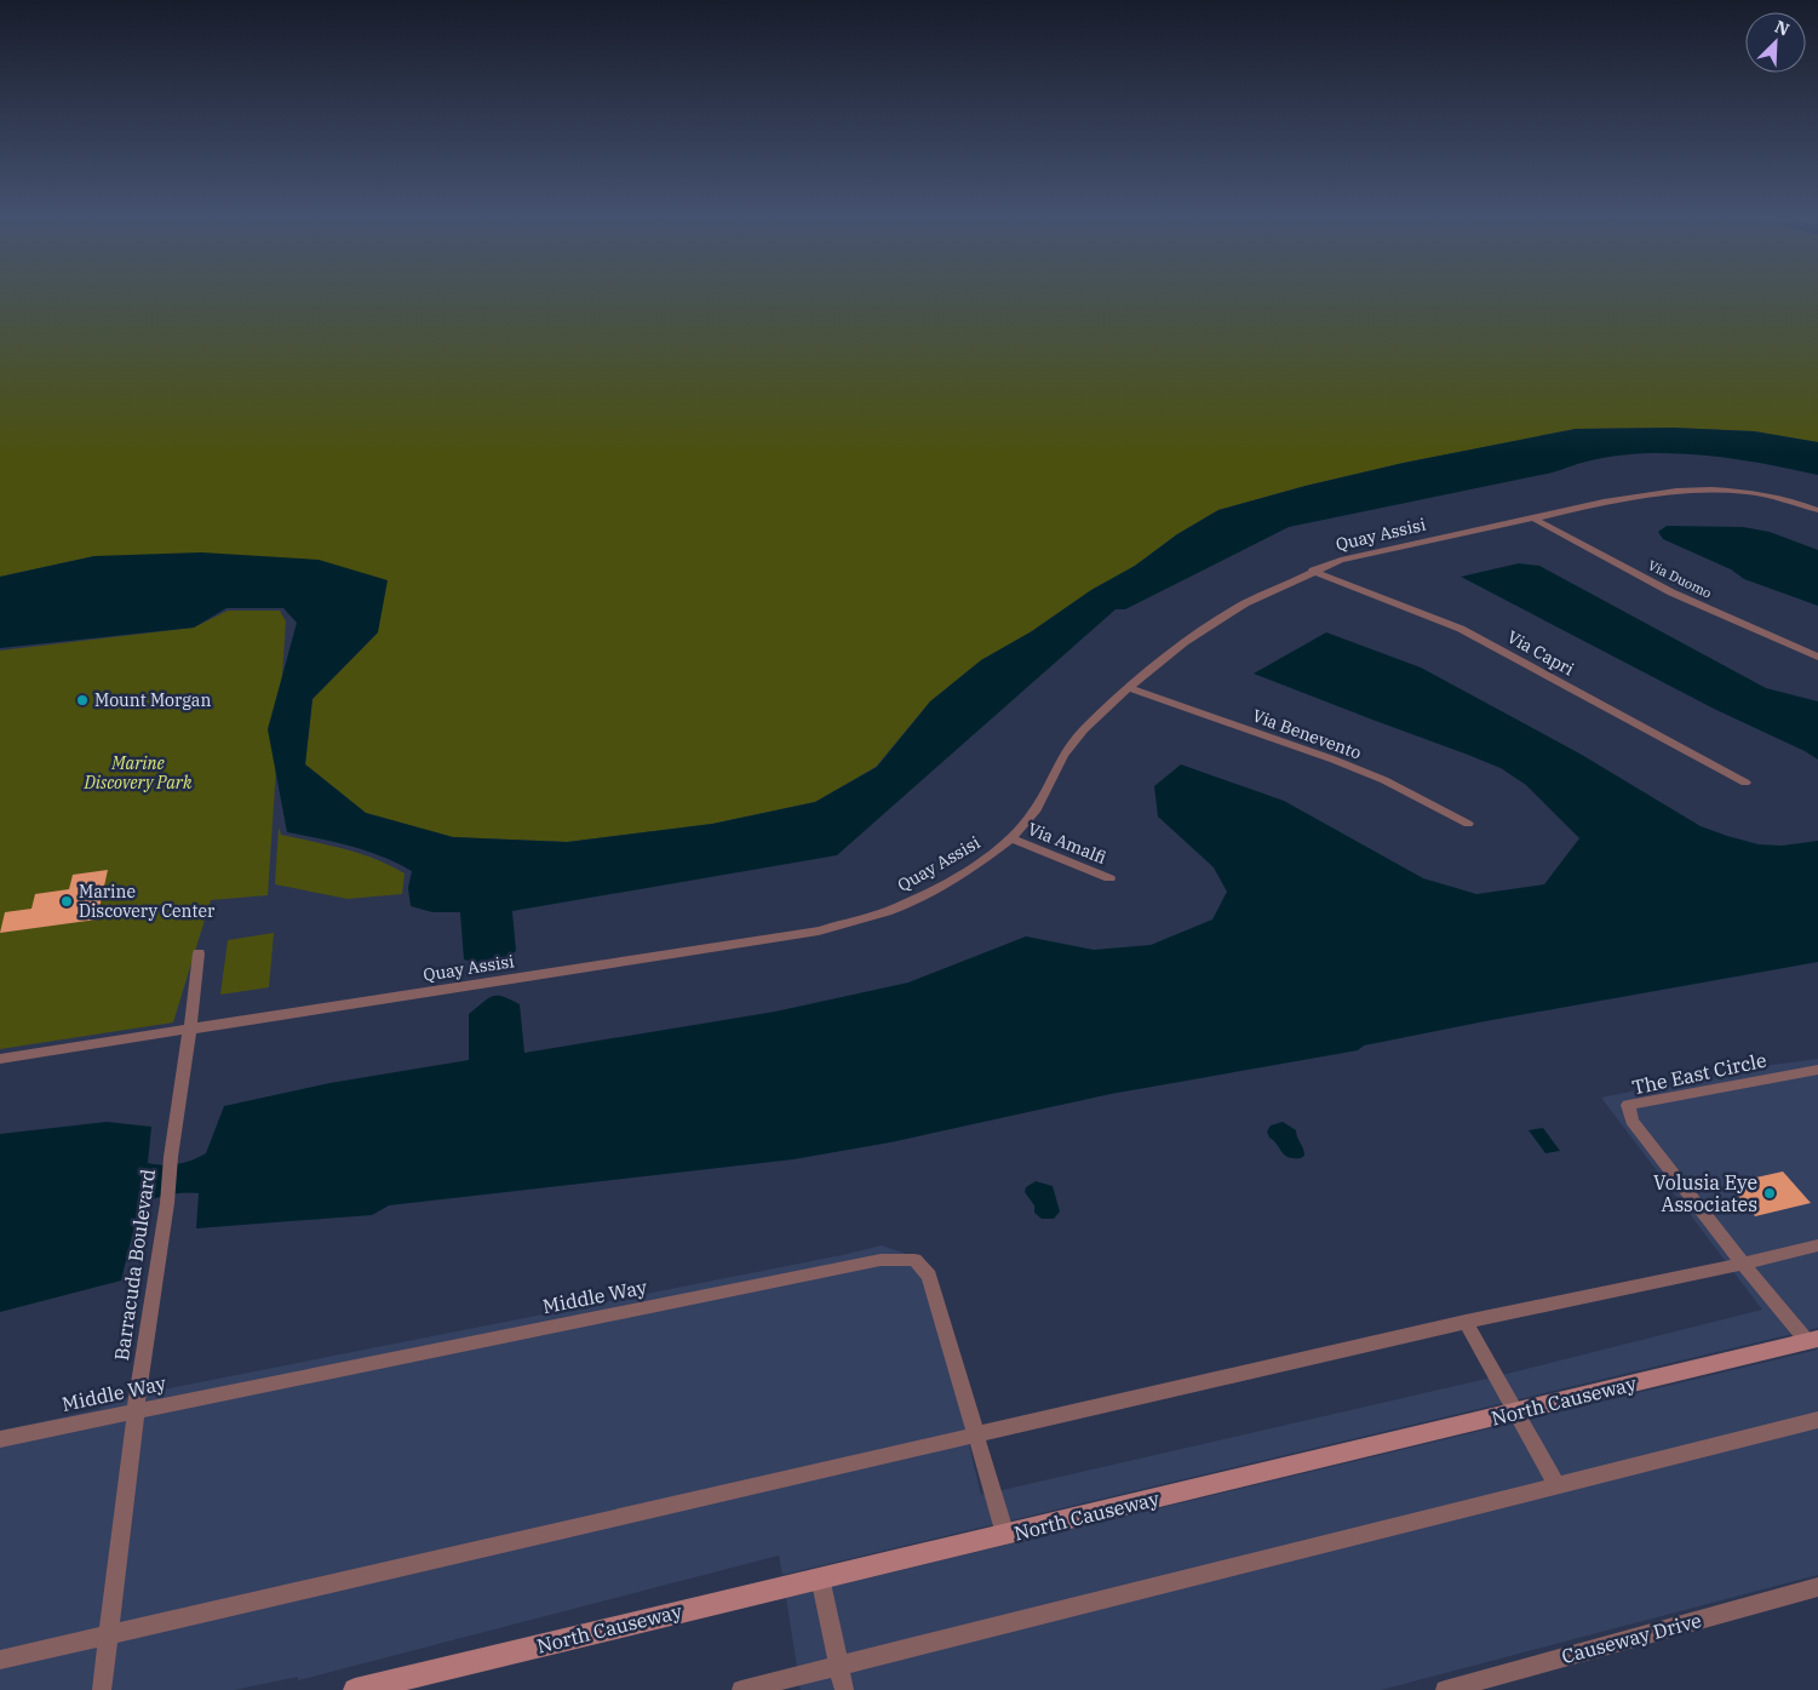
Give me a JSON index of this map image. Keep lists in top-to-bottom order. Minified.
{"streets":{"main road":["North Causeway"],"street":["Quay Assisi","Via Duomo","Via Capri","Via Benevento","Via Amalfi","The East Circle","Barracuda Boulevard","Middle Way","Causeway Drive"]},"crossings":[["Quay Assisi","Via Duomo"],["Quay Assisi","Via Capri"],["Quay Assisi","Via Benevento"],["Quay Assisi","Via Amalfi"],["Quay Assisi","Barracuda Boulevard"],["The East Circle","North Causeway"],["Barracuda Boulevard","Middle Way"],["Middle Way","North Causeway"]],"parks":["Marine Discovery Park"],"places":["Mount Morgan","Marine Discovery Center","Volusia Eye Associates"],"north":"top right"}
